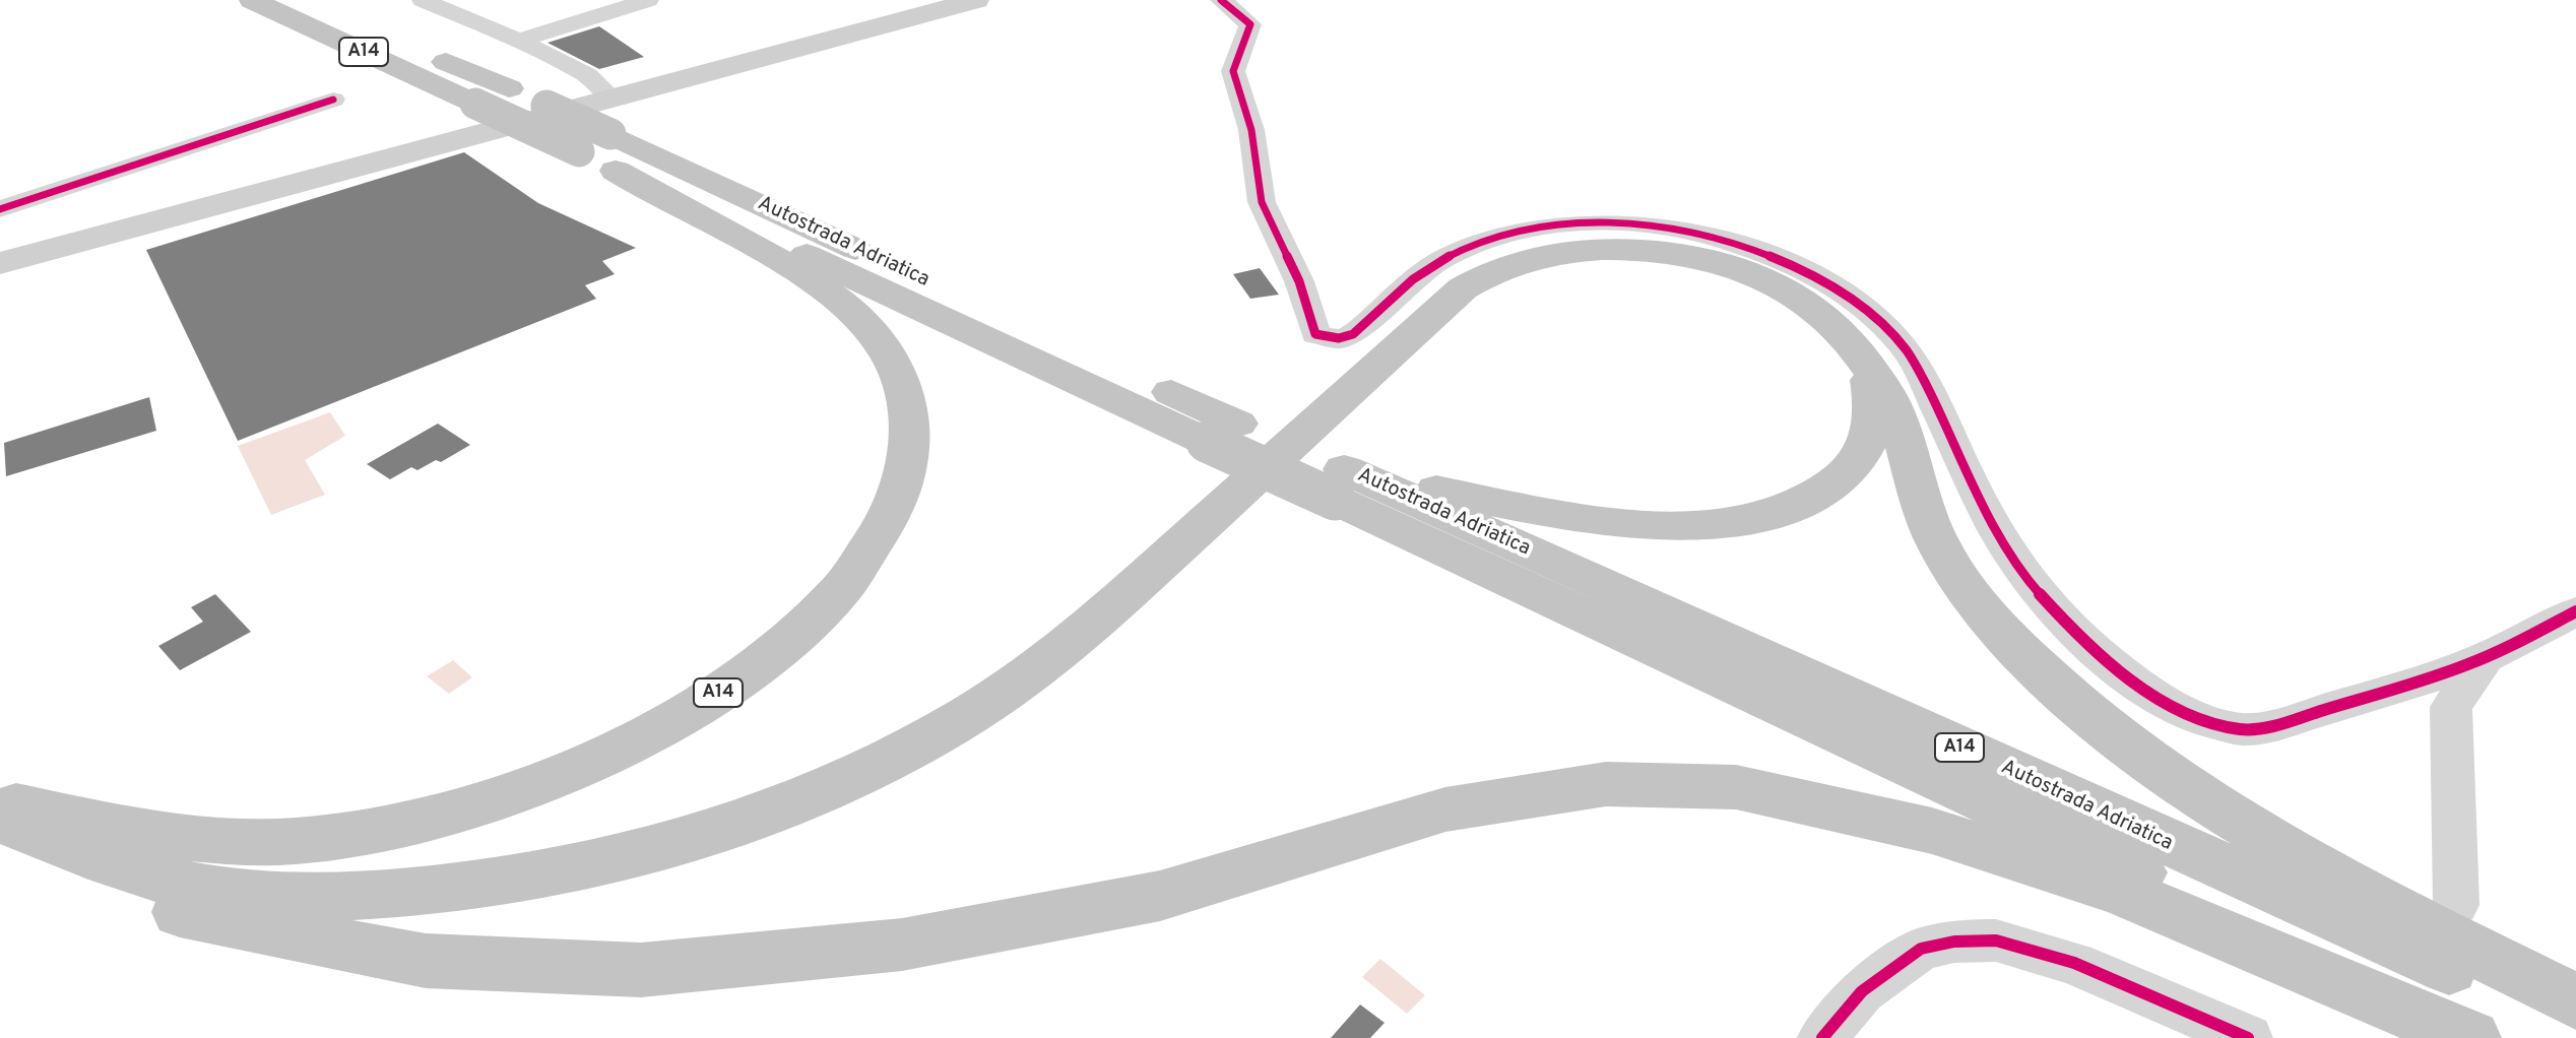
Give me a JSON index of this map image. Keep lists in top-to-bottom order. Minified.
{"streets":{"highway":["A14","Autostrada Adriatica"]},"crossings":[["A14","Autostrada Adriatica"]]}
